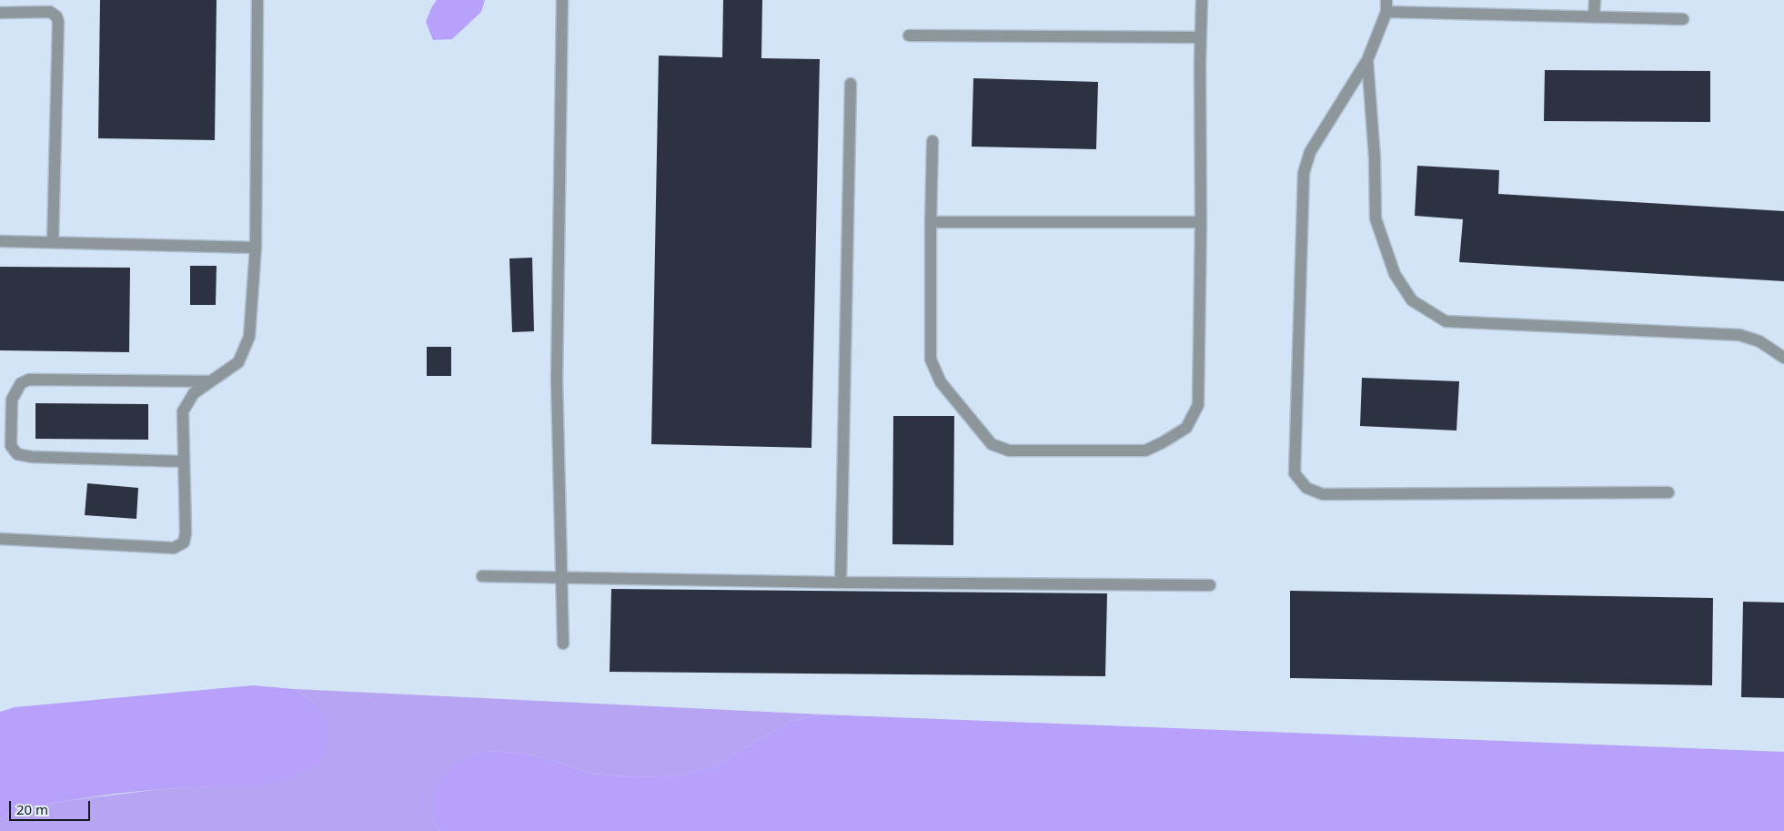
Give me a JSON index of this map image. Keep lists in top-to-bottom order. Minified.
{"scale_bar":"20 m"}
